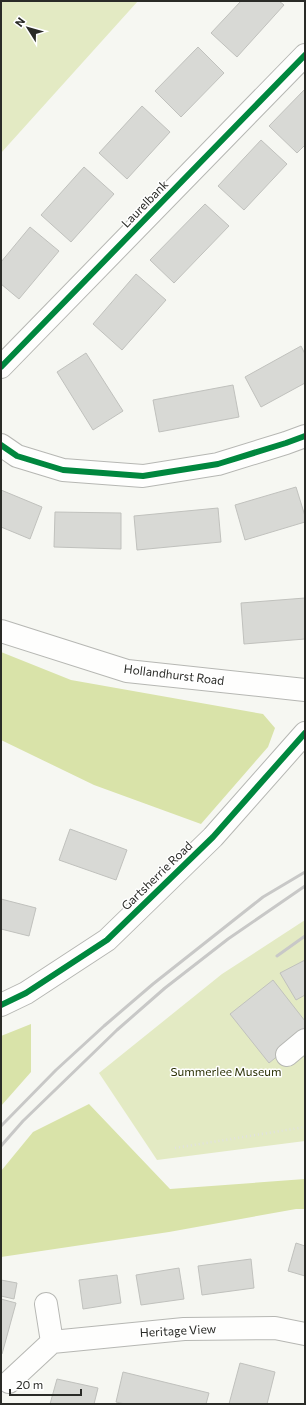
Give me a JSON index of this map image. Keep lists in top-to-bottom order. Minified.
{"streets":{"street":["Laurelbank","Hollandhurst Road","Gartsherrie Road","Heritage View"]},"parks":["Summerlee Museum"],"scale_bar":"20 m","north":"top left"}
